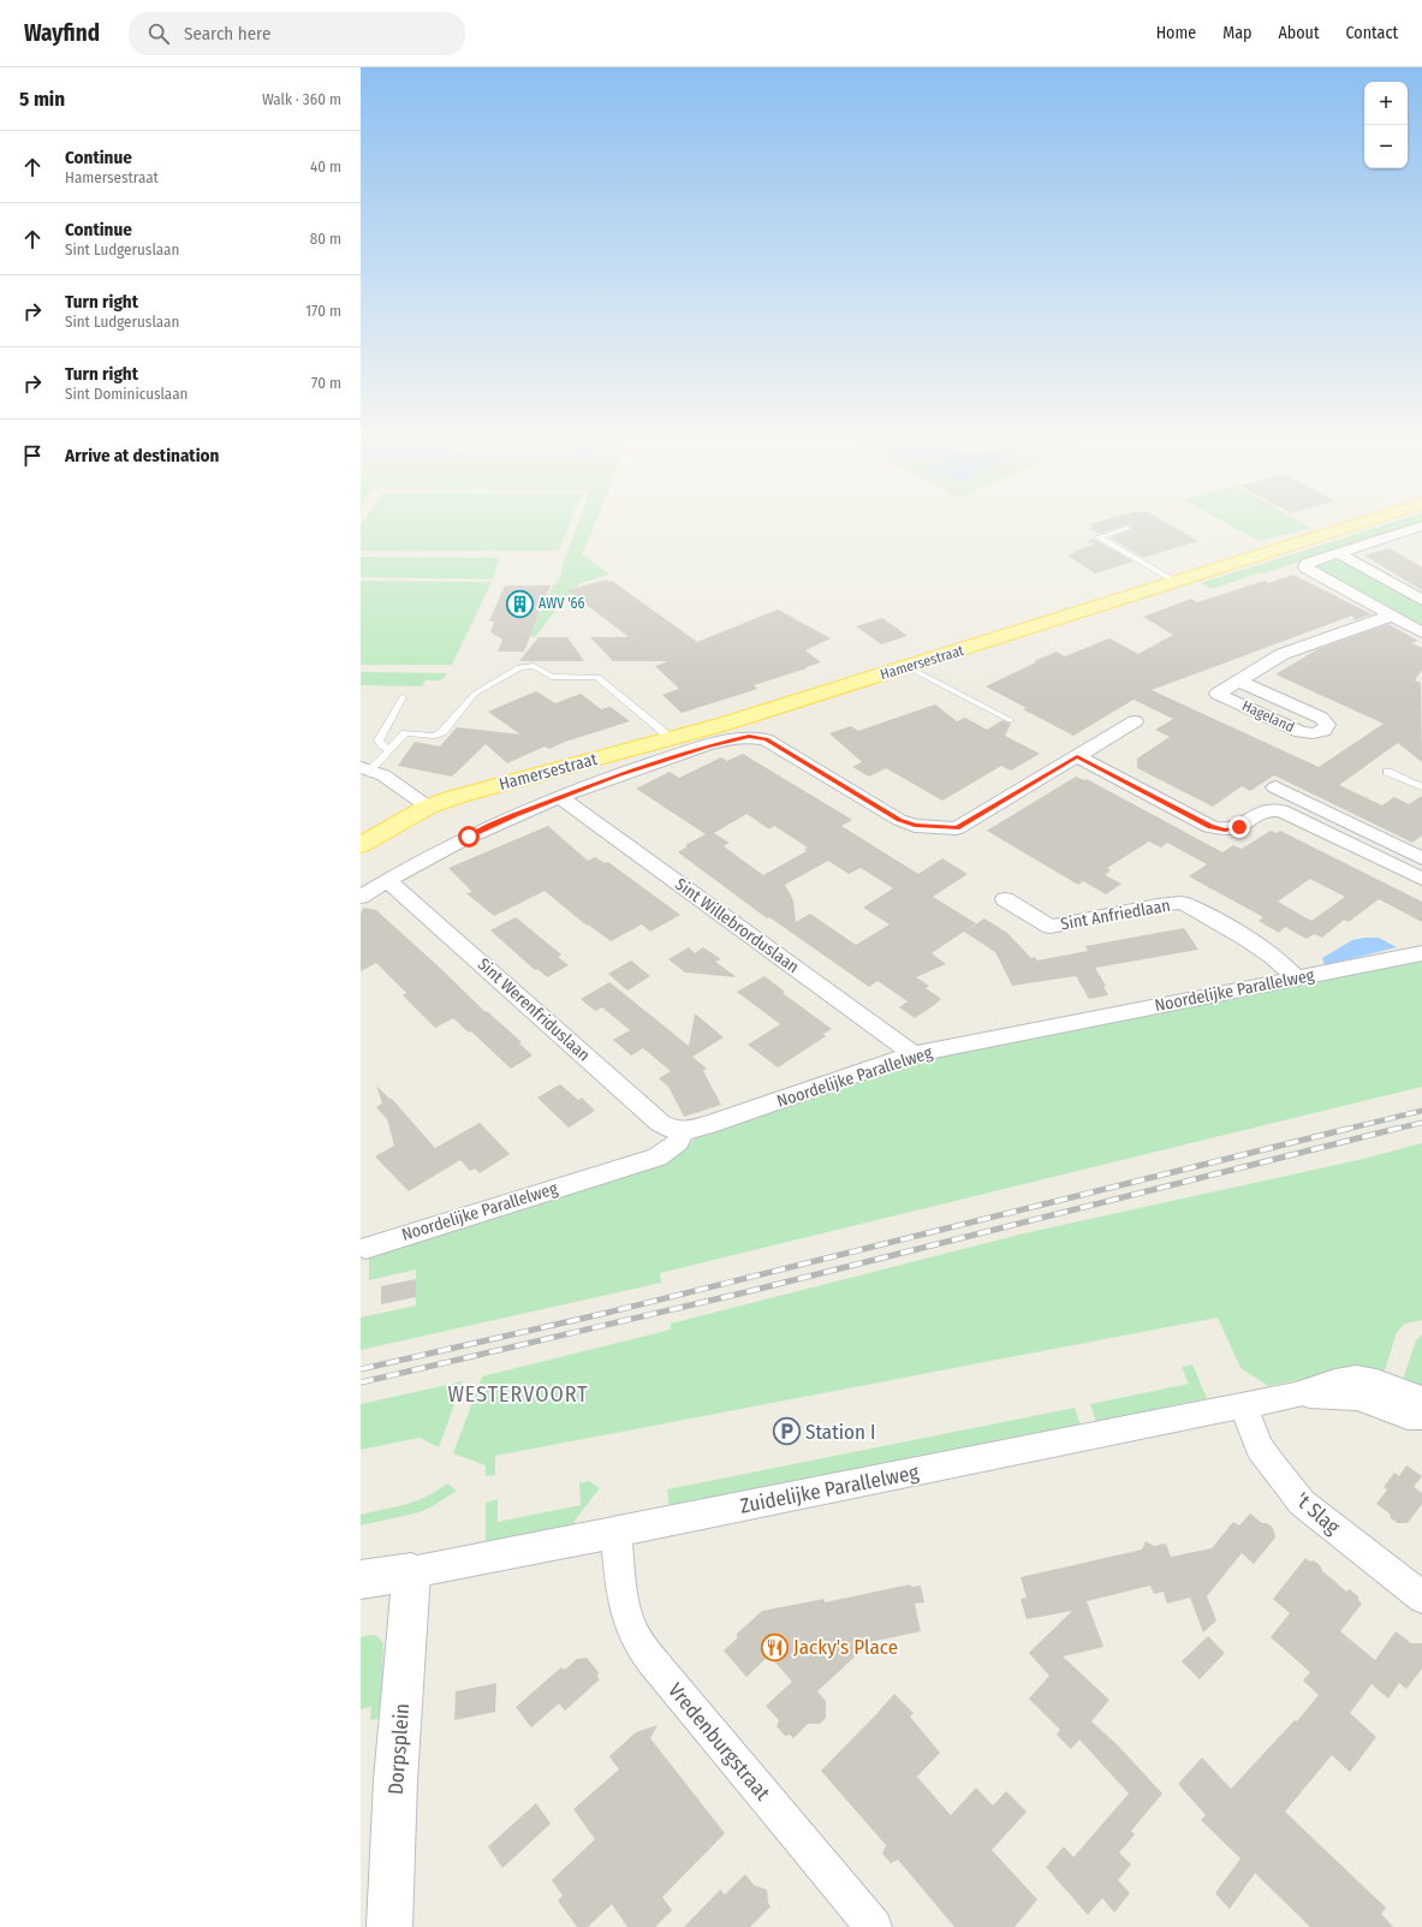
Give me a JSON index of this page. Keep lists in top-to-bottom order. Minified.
{"streets":{"main road":["Hamersestraat"],"street":["Hageland","Sint Anfriedlaan","Sint Willebrorduslaan","Noordelijke Parallelweg","Sint Werenfriduslaan","Zuidelijke Parallelweg","'t Slag","Vredenburgstraat","Dorpsplein"]},"crossings":[["Hamersestraat","Sint Willebrorduslaan"],["Hamersestraat","Sint Werenfriduslaan"],["Sint Anfriedlaan","Noordelijke Parallelweg"],["Sint Willebrorduslaan","Noordelijke Parallelweg"],["Noordelijke Parallelweg","Sint Werenfriduslaan"],["Zuidelijke Parallelweg","'t Slag"],["Zuidelijke Parallelweg","Vredenburgstraat"],["Zuidelijke Parallelweg","Dorpsplein"]],"districts":["WESTERVOORT"],"places":{"building":["AWV '66"],"parking":["Station I"],"restaurant":["Jacky's Place"]},"page":{"header":"Wayfind","search":"Search here","nav":["Home","Map","About","Contact"],"heading":["5 min","Walk · 360 m"],"map_buttons":["+","−"],"list":[["Continue","Hamersestraat","40 m"],["Continue","Sint Ludgeruslaan","80 m"],["Turn right","Sint Ludgeruslaan","170 m"],["Turn right","Sint Dominicuslaan","70 m"],"Arrive at destination"]}}
